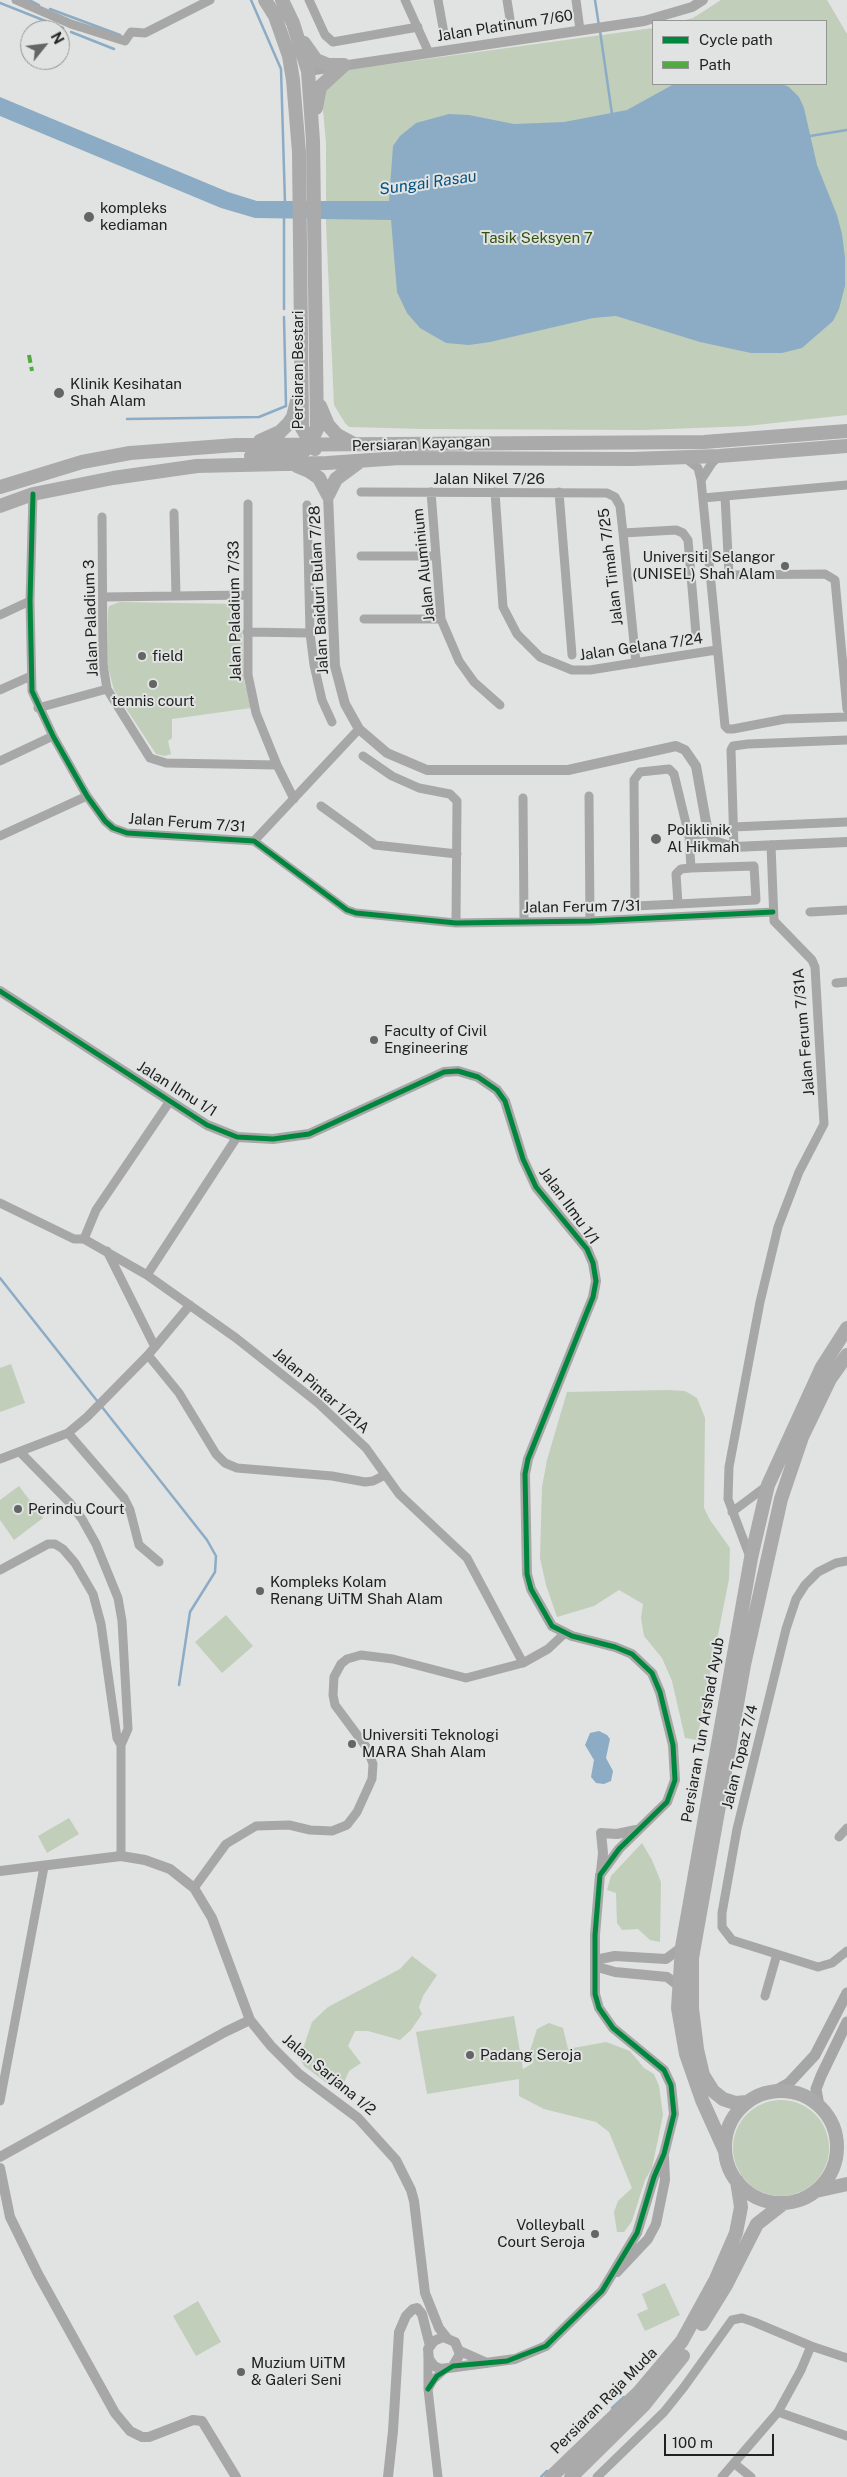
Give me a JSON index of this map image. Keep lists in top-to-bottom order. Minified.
{"streets":{"main road":["Persiaran Bestari","Persiaran Kayangan","Persiaran Tun Arshad Ayub","Persiaran Raja Muda"],"street":["Jalan Platinum 7/60","Jalan Nikel 7/26","Jalan Aluminium","Jalan Timah 7/25","Jalan Baiduri Bulan 7/28","Jalan Paladium 7/33","Jalan Paladium 3","Jalan Gelana 7/24","Jalan Ferum 7/31","Jalan Ferum 7/31A","Jalan Ilmu 1/1","Jalan Pintar 1/21A","Jalan Topaz 7/4","Jalan Sarjana 1/2"]},"crossings":[["Jalan Platinum 7/60","Persiaran Bestari"],["Persiaran Bestari","Persiaran Kayangan"],["Persiaran Kayangan","Jalan Ferum 7/31"],["Jalan Nikel 7/26","Jalan Aluminium"],["Jalan Nikel 7/26","Jalan Timah 7/25"],["Jalan Nikel 7/26","Jalan Gelana 7/24"],["Jalan Timah 7/25","Jalan Gelana 7/24"],["Jalan Paladium 7/33","Jalan Paladium 3"],["Jalan Ferum 7/31","Jalan Ferum 7/31A"],["Jalan Ferum 7/31A","Persiaran Tun Arshad Ayub"],["Persiaran Tun Arshad Ayub","Persiaran Raja Muda"]],"water":["Sungai Rasau"],"parks":["Tasik Seksyen 7"],"places":["kompleks kediaman","Klinik Kesihatan Shah Alam","Universiti Selangor (UNISEL) Shah Alam","field","tennis court","Poliklinik Al Hikmah","Faculty of Civil Engineering","Perindu Court","Kompleks Kolam Renang UiTM Shah Alam","Universiti Teknologi MARA Shah Alam","Padang Seroja","Volleyball Court Seroja","Muzium UiTM & Galeri Seni"],"legend":["Cycle path","Path"],"scale_bar":"100 m","north":"top right"}
